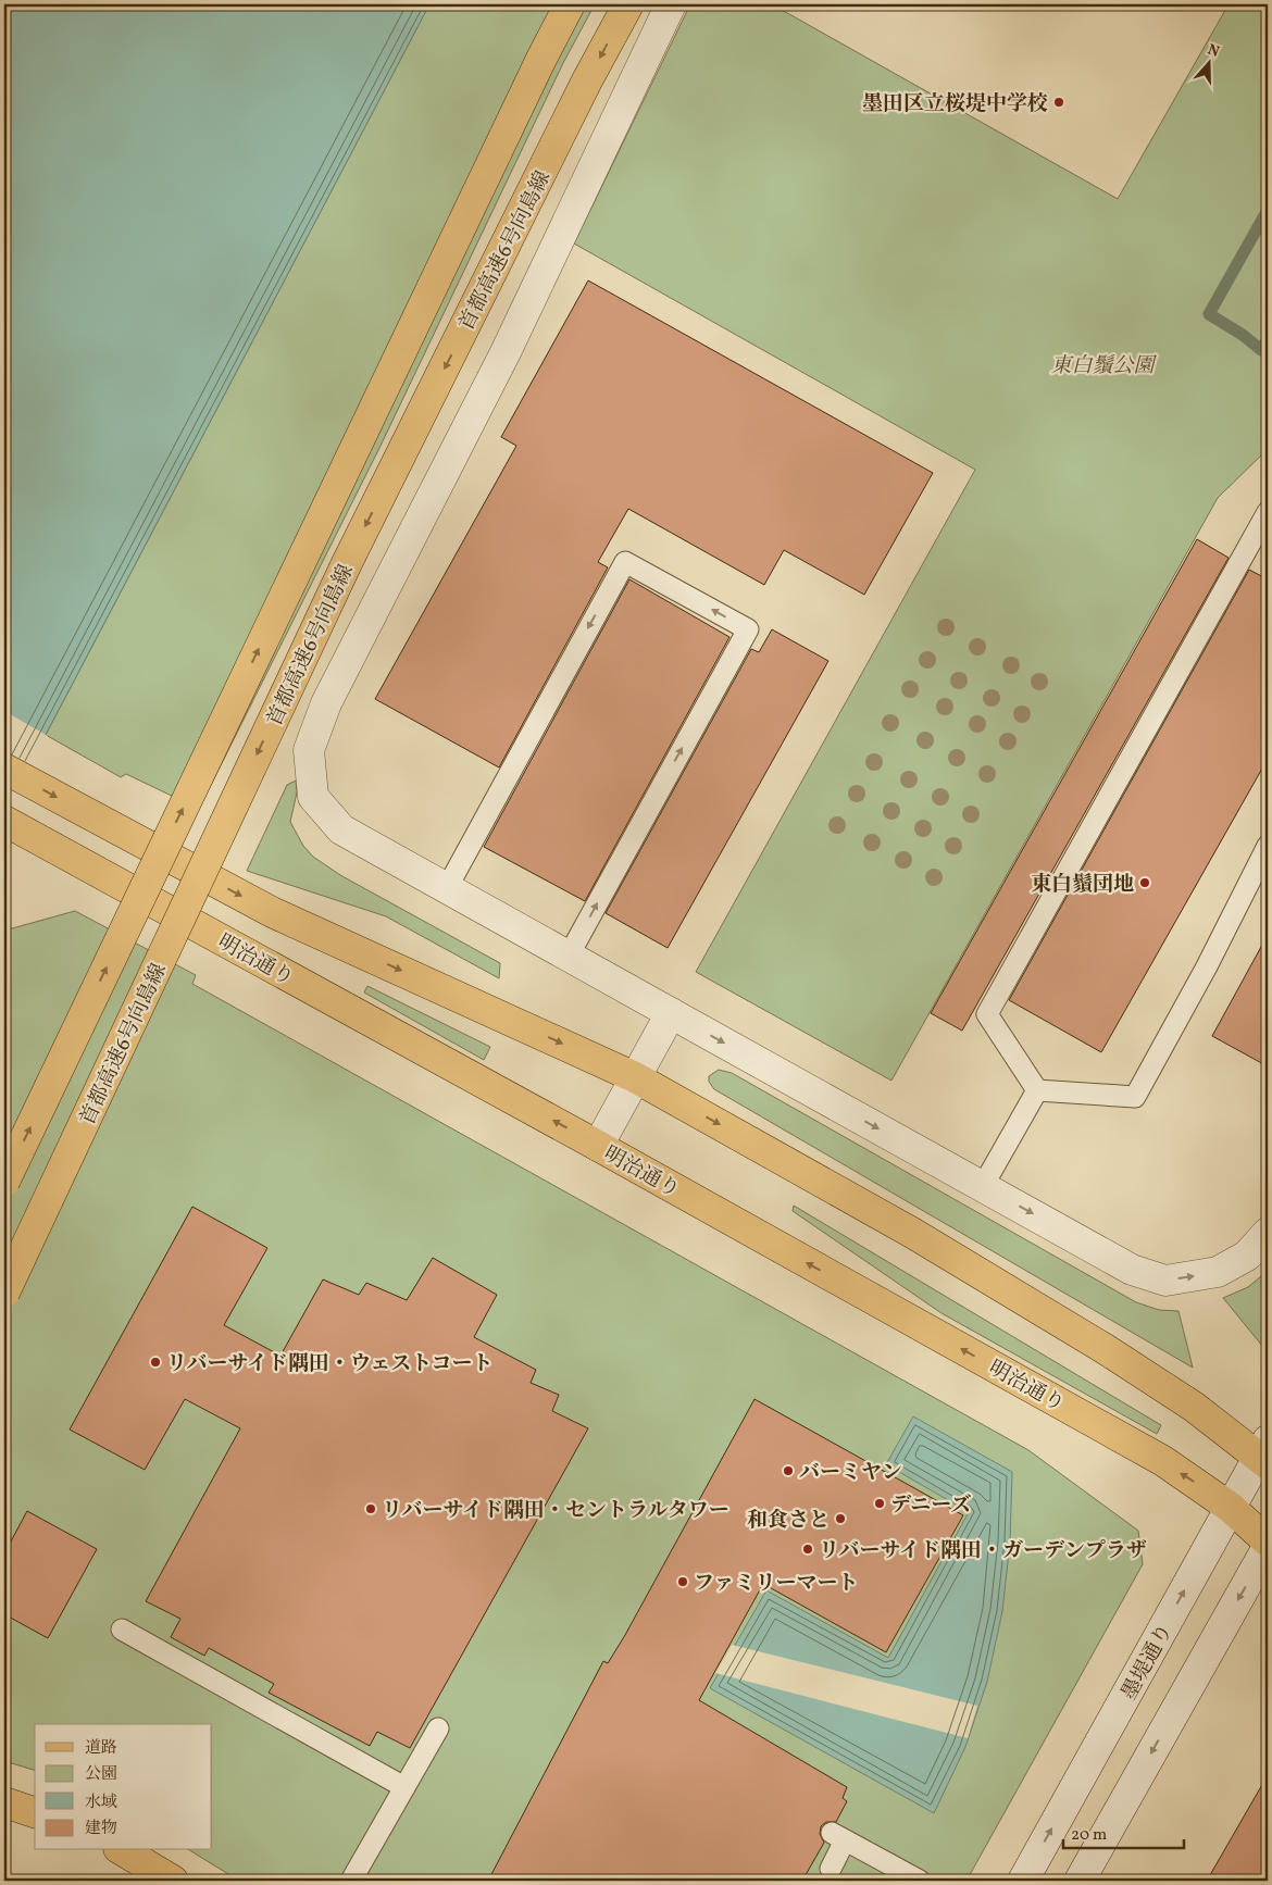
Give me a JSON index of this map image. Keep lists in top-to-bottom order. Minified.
{"streets":{"main road":["首都高速6号向島線","明治通り"],"street":["墨堤通り"]},"crossings":[["明治通り","墨堤通り"]],"parks":["東白鬚公園"],"places":["墨田区立桜堤中学校","東白鬚団地","リバーサイド隅田・ウェストコート","バーミヤン","デニーズ","リバーサイド隅田・セントラルタワー","和食さと","リバーサイド隅田・ガーデンプラザ","ファミリーマート"],"legend":["道路","公園","水域","建物"],"scale_bar":"20 m","north":"top"}
